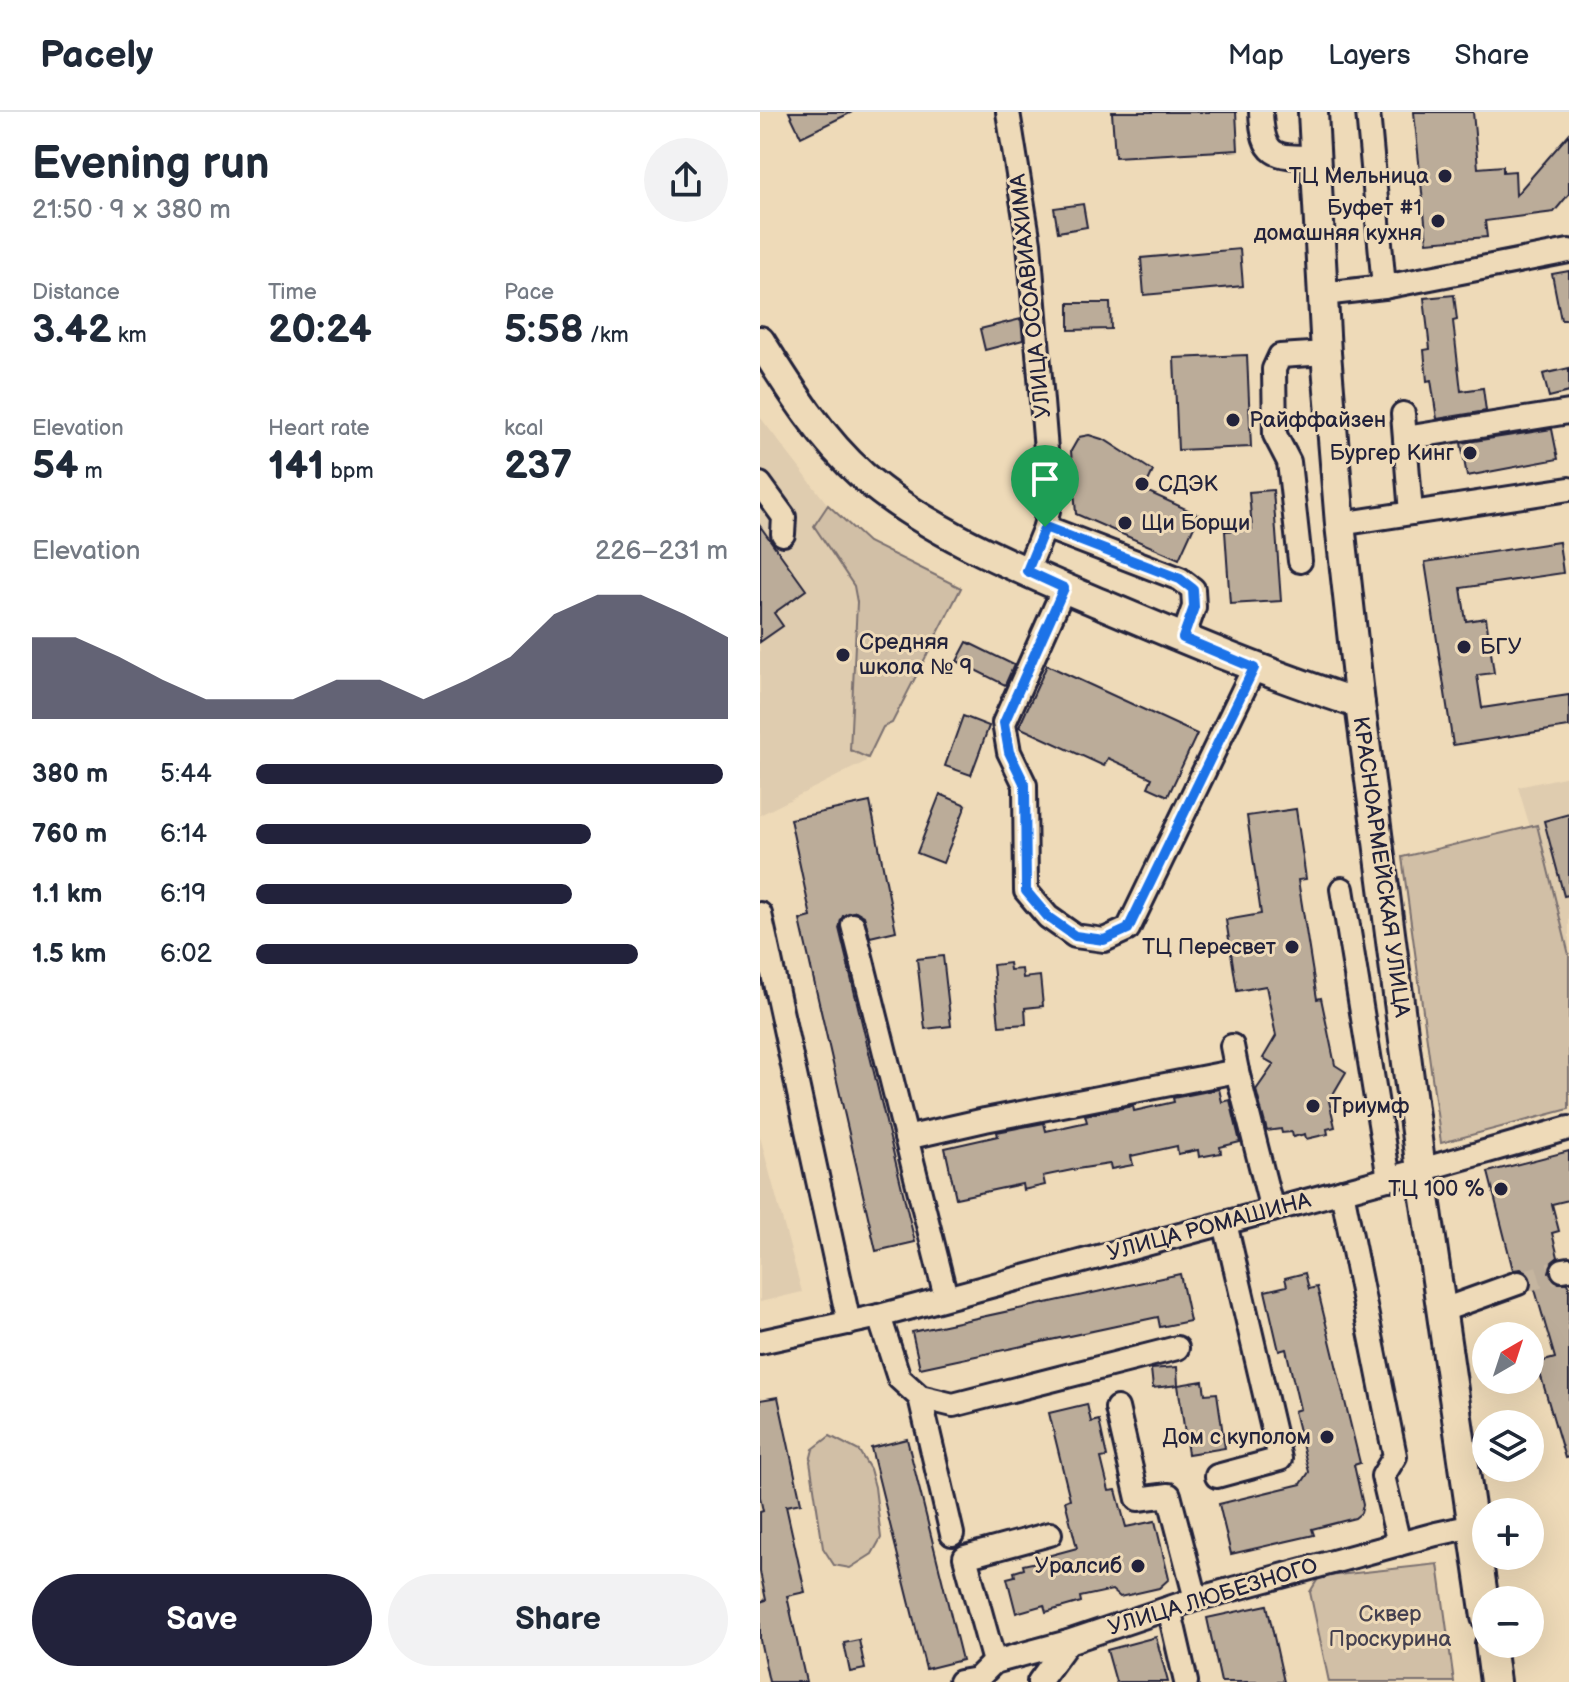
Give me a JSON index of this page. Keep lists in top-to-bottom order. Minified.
{"streets":{"main road":["КРАСНОАРМЕЙСКАЯ УЛИЦА"],"street":["УЛИЦА ОСОАВИАХИМА","УЛИЦА РОМАШИНА","УЛИЦА ЛЮБЕЗНОГО"]},"crossings":[["КРАСНОАРМЕЙСКАЯ УЛИЦА","УЛИЦА РОМАШИНА"]],"parks":["Сквер Проскурина"],"places":["ТЦ Мельница","Буфет #1 домашняя кухня","Райффайзен","Бургер Кинг","СДЭК","Щи Борщи","БГУ","Средняя школа № 9","ТЦ Пересвет","Триумф","ТЦ 100 %","Дом с куполом","Уралсиб"],"north":"top right","page":{"header":"Pacely","nav":["Map","Layers","Share"],"heading":["Evening run","21:50 · 9 × 380 m"],"stats":[["Distance","3.42 km"],["Time","20:24"],["Pace","5:58 /km"],["Elevation","54 m"],["Heart rate","141 bpm"],["kcal","237"]],"chart":["Elevation","226–231 m"],"list":[{"name":"380 m","note":"5:44"},{"name":"760 m","note":"6:14"},{"name":"1.1 km","note":"6:19"},{"name":"1.5 km","note":"6:02"}],"map_buttons":["+","−"],"buttons":["Save","Share"]}}
